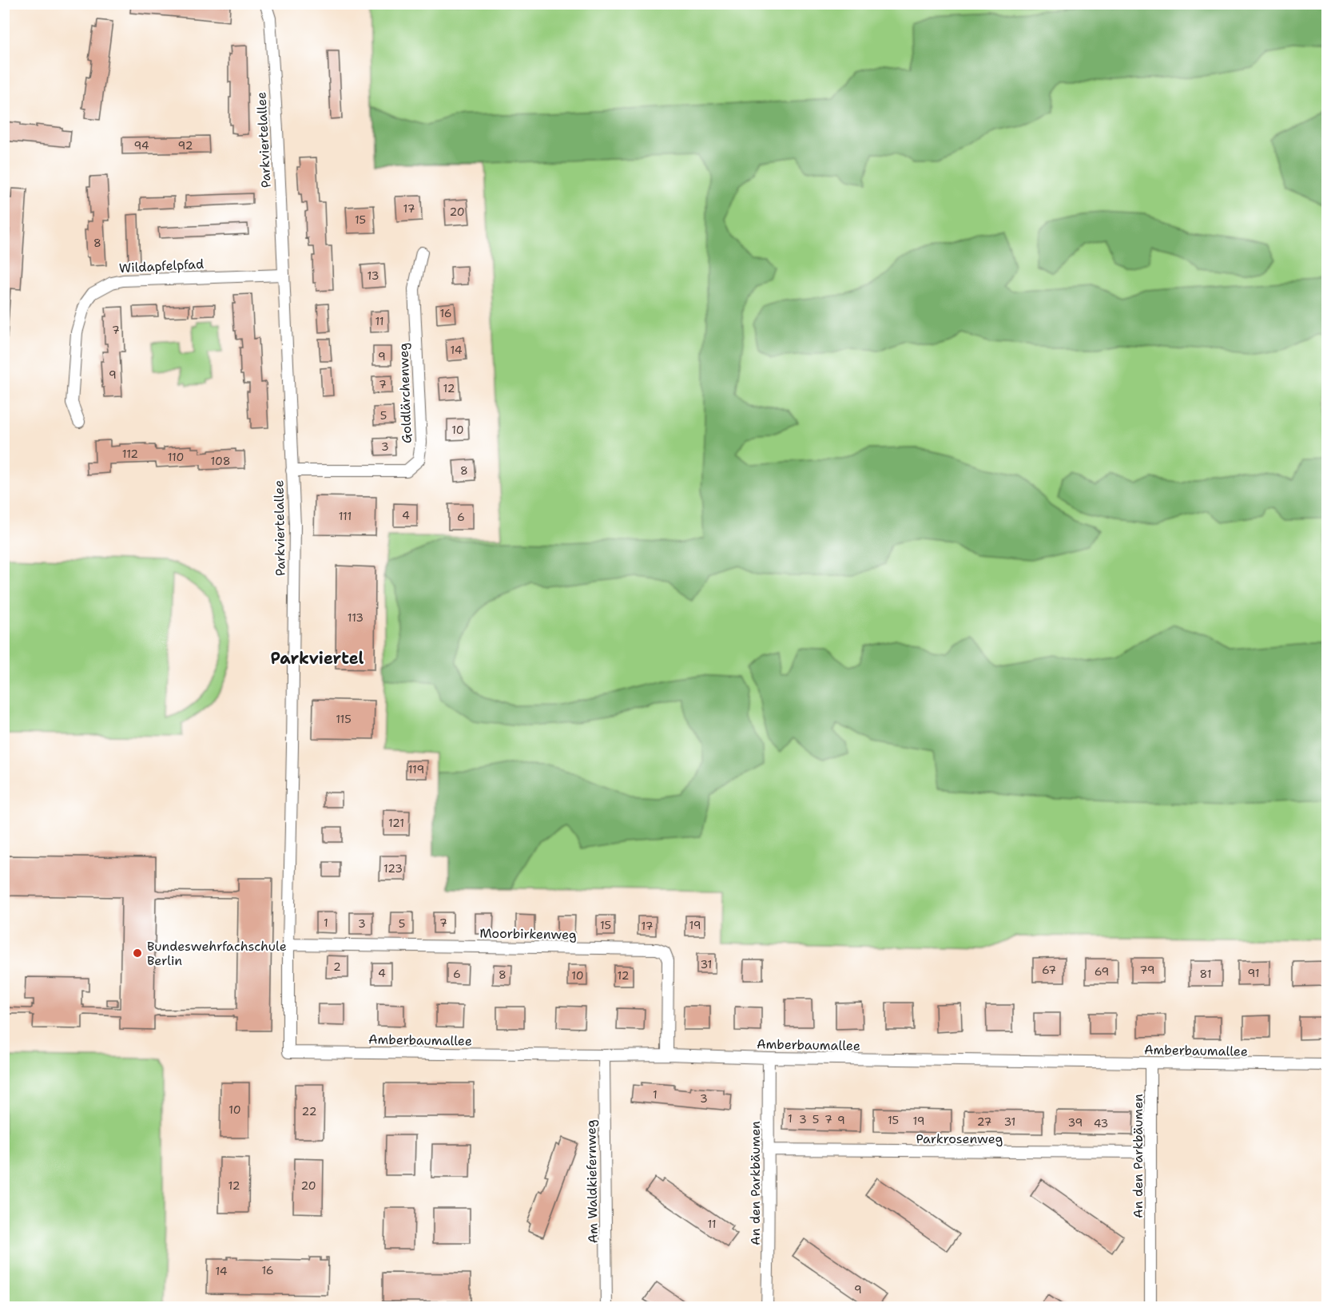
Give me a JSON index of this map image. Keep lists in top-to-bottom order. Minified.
{"streets":{"street":["Parkviertelallee","Wildapfelpfad","Goldlärchenweg","Moorbirkenweg","Amberbaumallee","Parkrosenweg","An den Parkbäumen","Am Waldkiefernweg"]},"crossings":[["Parkviertelallee","Wildapfelpfad"],["Parkviertelallee","Goldlärchenweg"],["Parkviertelallee","Moorbirkenweg"],["Parkviertelallee","Amberbaumallee"],["Moorbirkenweg","Amberbaumallee"],["Amberbaumallee","An den Parkbäumen"],["Amberbaumallee","Am Waldkiefernweg"],["Parkrosenweg","An den Parkbäumen"]],"districts":["Parkviertel"],"places":["Bundeswehrfachschule Berlin"],"house_numbers":["94","92","17","20","15","8","13","16","11","7","14","9","9","7","12","5","10","3","112","110","108","8","4","111","6","113","115","119","121","123","1","7","3","5","15","19","17","31","2","67","79","69","4","91","6","81","8","10","12","1","3","10","22","1","3","5","7","9","15","19","27","31","39","43","12","20","11","16","14","9"]}
